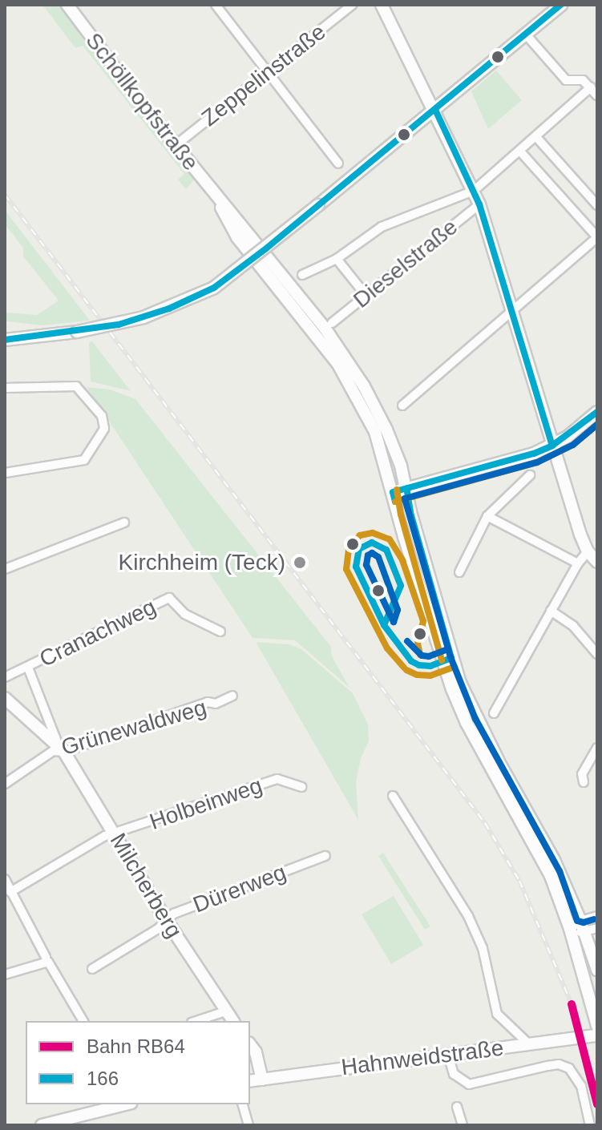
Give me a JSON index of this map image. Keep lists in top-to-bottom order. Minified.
{"streets":{"main road":["Schöllkopfstraße","Milcherberg","Hahnweidstraße"],"street":["Zeppelinstraße","Dieselstraße","Cranachweg","Grünewaldweg","Holbeinweg","Dürerweg"]},"crossings":[["Zeppelinstraße","Schöllkopfstraße"],["Cranachweg","Milcherberg"],["Grünewaldweg","Milcherberg"],["Holbeinweg","Milcherberg"],["Milcherberg","Dürerweg"]],"places":["Kirchheim (Teck)"],"lines":["transit line 166","rail line RB64"],"legend":["Bahn RB64","166"]}
